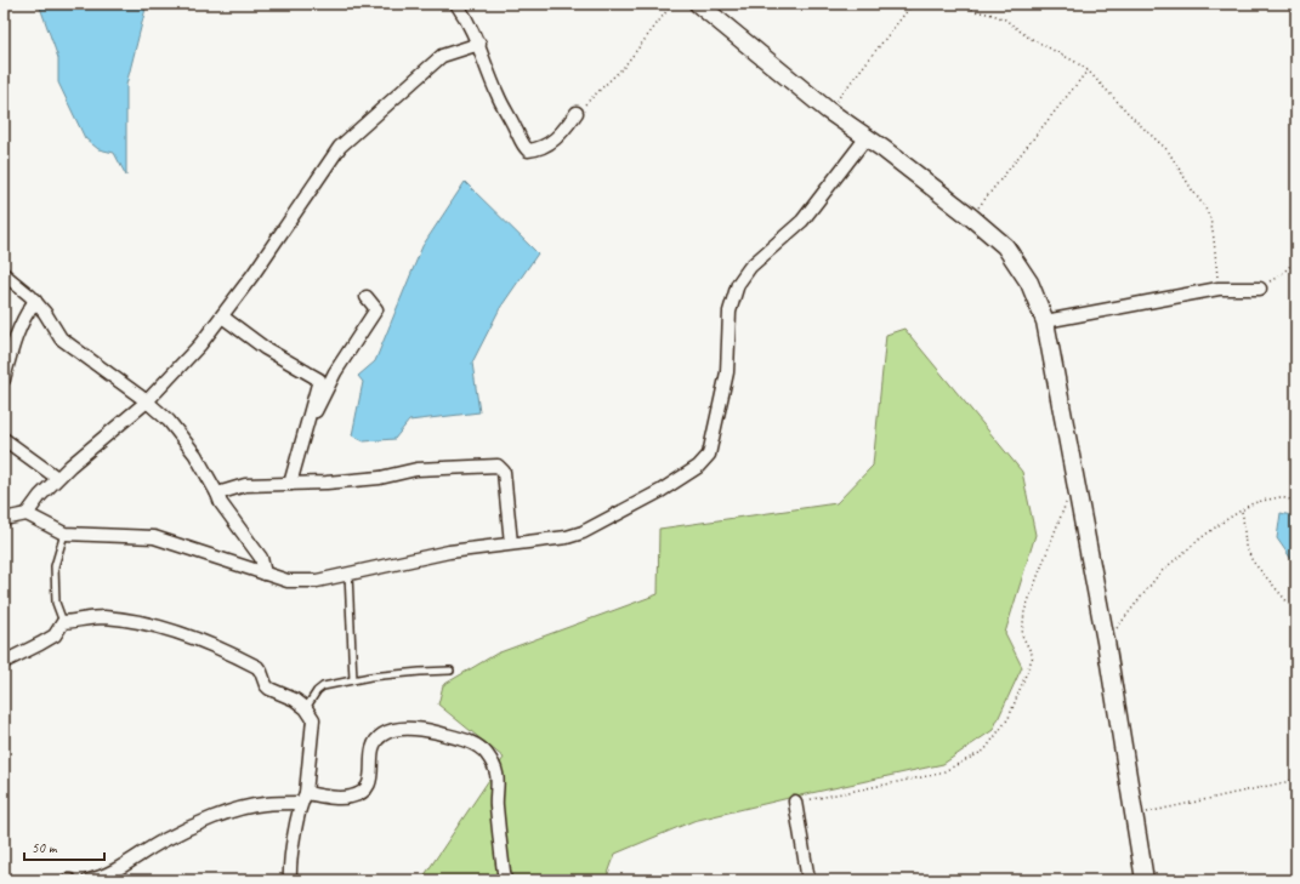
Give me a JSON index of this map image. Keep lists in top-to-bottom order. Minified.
{"scale_bar":"50 m"}
